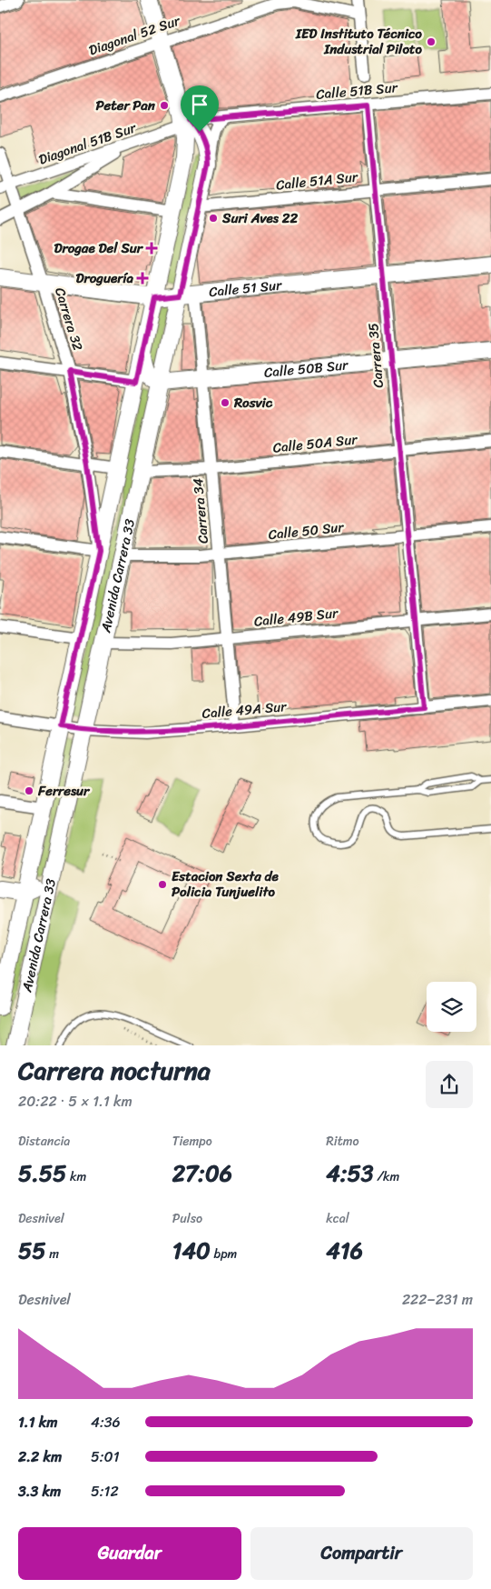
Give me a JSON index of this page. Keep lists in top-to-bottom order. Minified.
{"streets":{"main road":["Calle 51 Sur","Calle 50B Sur","Avenida Carrera 33"],"street":["Diagonal 52 Sur","Calle 51B Sur","Diagonal 51B Sur","Calle 51A Sur","Carrera 32","Carrera 35","Calle 50A Sur","Carrera 34","Calle 50 Sur","Calle 49B Sur","Calle 49A Sur"]},"crossings":[["Diagonal 52 Sur","Avenida Carrera 33"],["Calle 51B Sur","Diagonal 51B Sur"],["Calle 51B Sur","Carrera 35"],["Calle 51B Sur","Avenida Carrera 33"],["Diagonal 51B Sur","Carrera 32"],["Diagonal 51B Sur","Avenida Carrera 33"],["Calle 51A Sur","Carrera 35"],["Calle 51A Sur","Avenida Carrera 33"],["Calle 51 Sur","Carrera 32"],["Calle 51 Sur","Carrera 35"],["Calle 51 Sur","Carrera 34"],["Calle 51 Sur","Avenida Carrera 33"],["Carrera 32","Avenida Carrera 33"],["Carrera 35","Calle 50B Sur"],["Carrera 35","Calle 50A Sur"],["Carrera 35","Calle 50 Sur"],["Carrera 35","Calle 49B Sur"],["Carrera 35","Calle 49A Sur"],["Calle 50B Sur","Carrera 34"],["Calle 50B Sur","Avenida Carrera 33"],["Calle 50A Sur","Carrera 34"],["Calle 50A Sur","Avenida Carrera 33"],["Carrera 34","Calle 50 Sur"],["Carrera 34","Avenida Carrera 33"],["Carrera 34","Calle 49B Sur"],["Carrera 34","Calle 49A Sur"],["Calle 50 Sur","Avenida Carrera 33"],["Avenida Carrera 33","Calle 49B Sur"],["Avenida Carrera 33","Calle 49A Sur"]],"places":{"other":["IED Instituto Técnico Industrial Piloto","Peter Pan","Suri Aves 22","Rosvic","Ferresur","Estacion Sexta de Policia Tunjuelito"],"health":["Drogae Del Sur","Droguería"]},"page":{"heading":["Carrera nocturna","20:22 · 5 × 1.1 km"],"stats":[["Distancia","5.55 km"],["Tiempo","27:06"],["Ritmo","4:53 /km"],["Desnivel","55 m"],["Pulso","140 bpm"],["kcal","416"]],"chart":["Desnivel","222–231 m"],"list":[{"name":"1.1 km","note":"4:36"},{"name":"2.2 km","note":"5:01"},{"name":"3.3 km","note":"5:12"}],"buttons":["Guardar","Compartir"]}}
